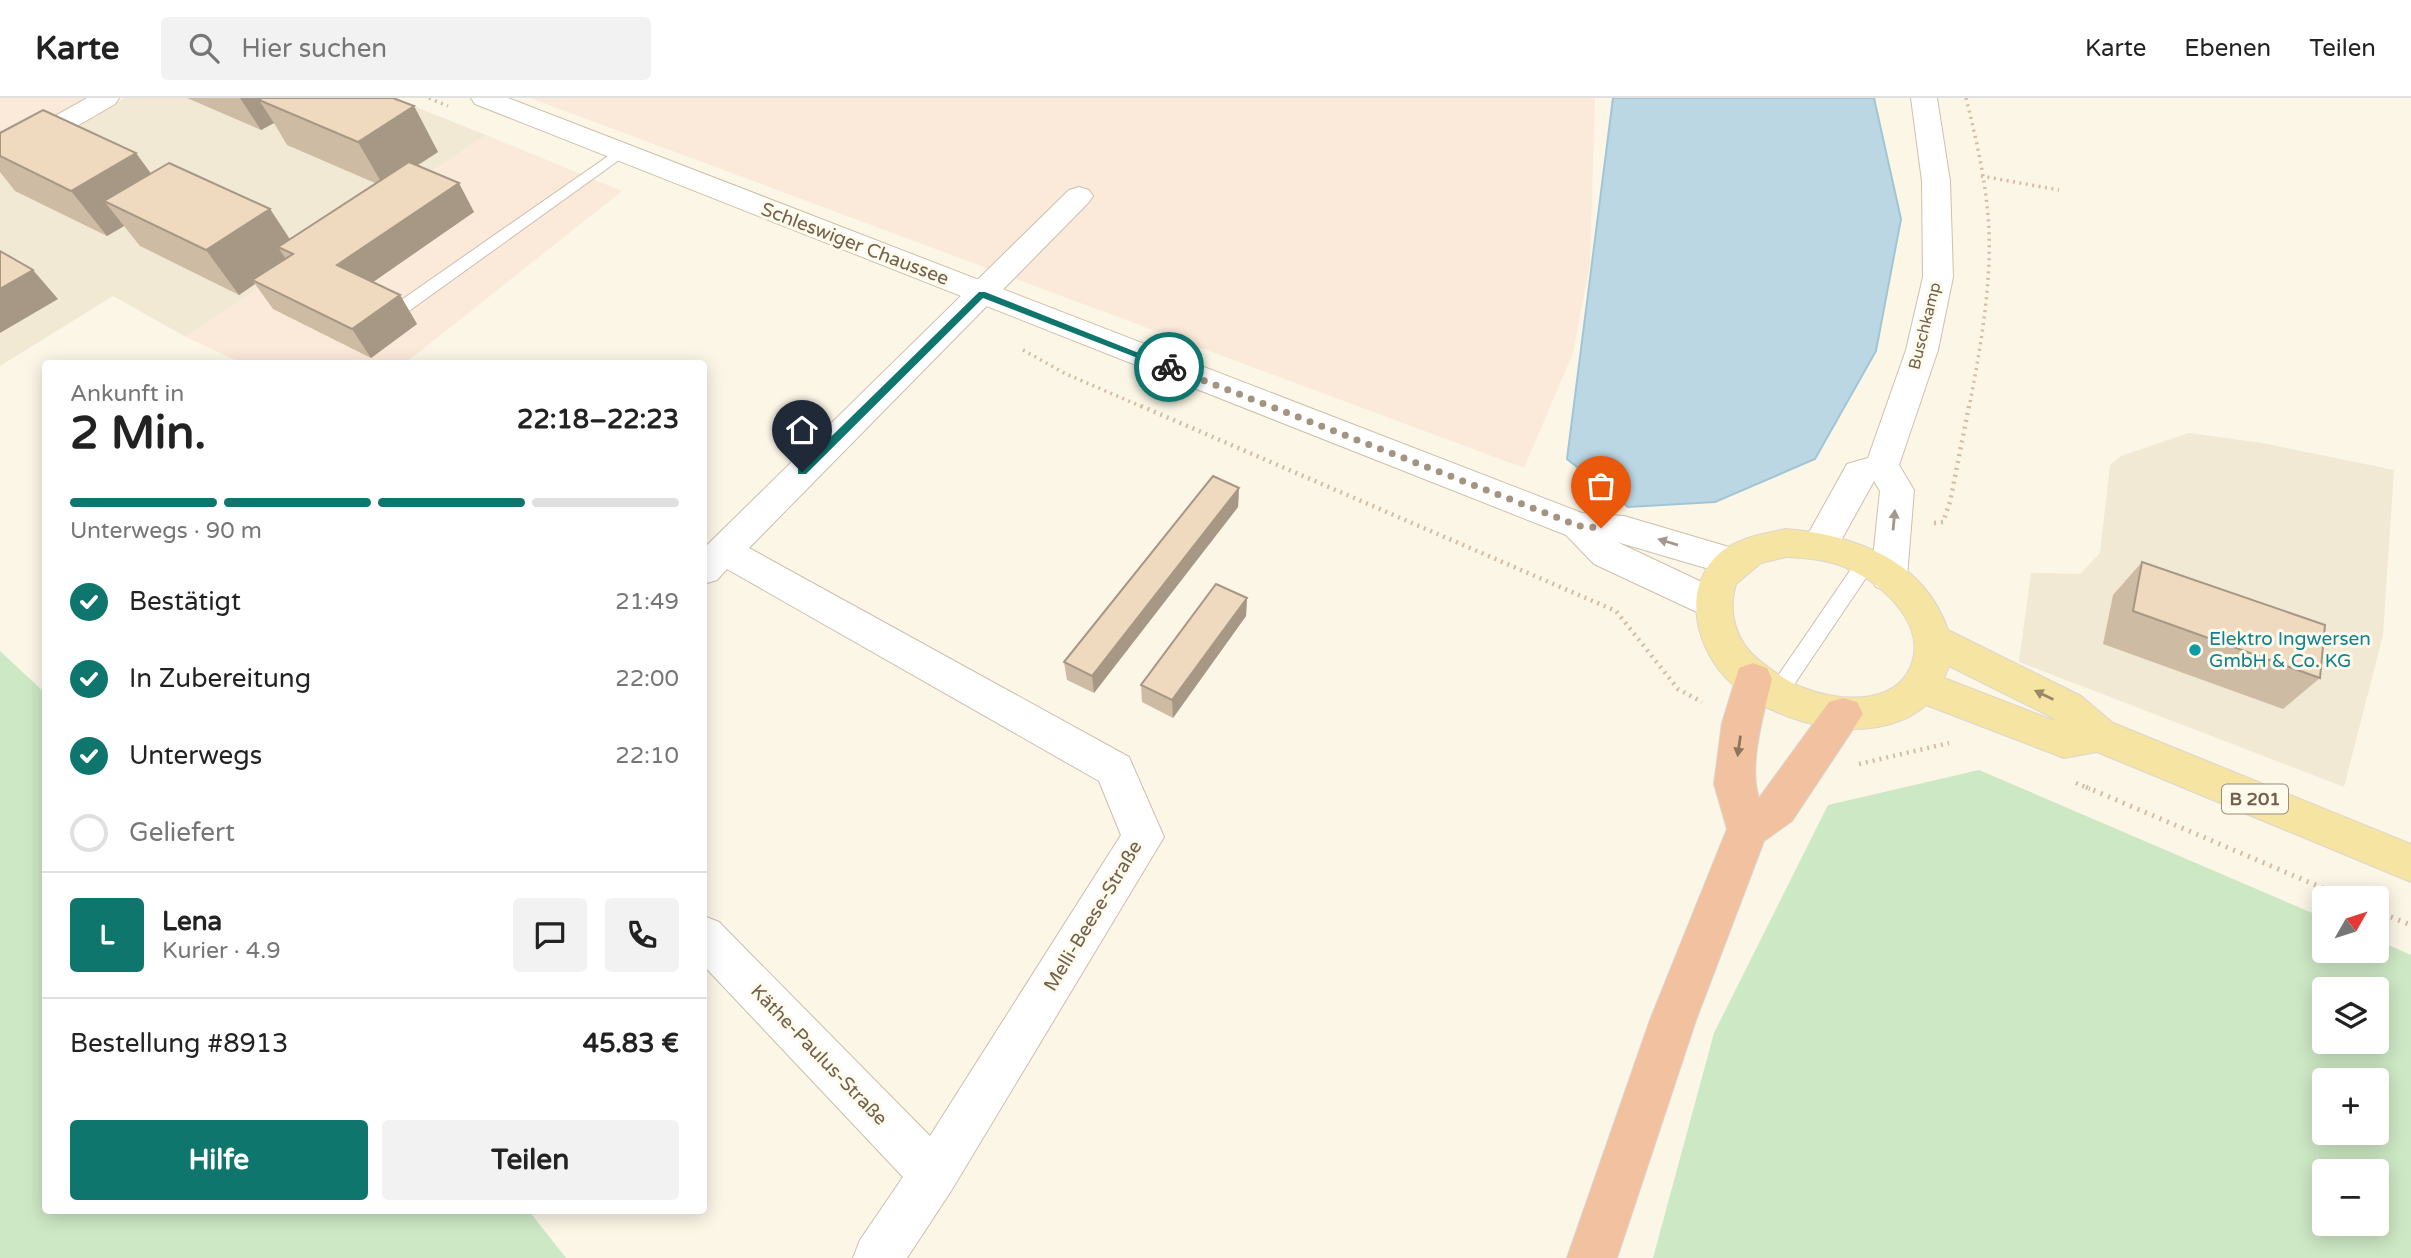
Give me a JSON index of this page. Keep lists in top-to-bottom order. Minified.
{"streets":{"main road":["B 201"],"street":["Schleswiger Chaussee","Buschkamp","Melli-Beese-Straße","Käthe-Paulus-Straße"]},"crossings":[["Melli-Beese-Straße","Käthe-Paulus-Straße"]],"places":["Elektro Ingwersen GmbH & Co. KG"],"north":"top right","page":{"header":"Karte","search":"Hier suchen","nav":["Karte","Ebenen","Teilen"],"heading":["2 Min.","Ankunft in","22:18–22:23"],"panel":["Lena","Kurier · 4.9","Bestellung #8913","45.83 €"],"bar":"Unterwegs · 90 m","list":[["Bestätigt","21:49"],["In Zubereitung","22:00"],["Unterwegs","22:10"],"Geliefert"],"map_buttons":["+","−"],"round":"L","buttons":["Hilfe","Teilen"]}}
